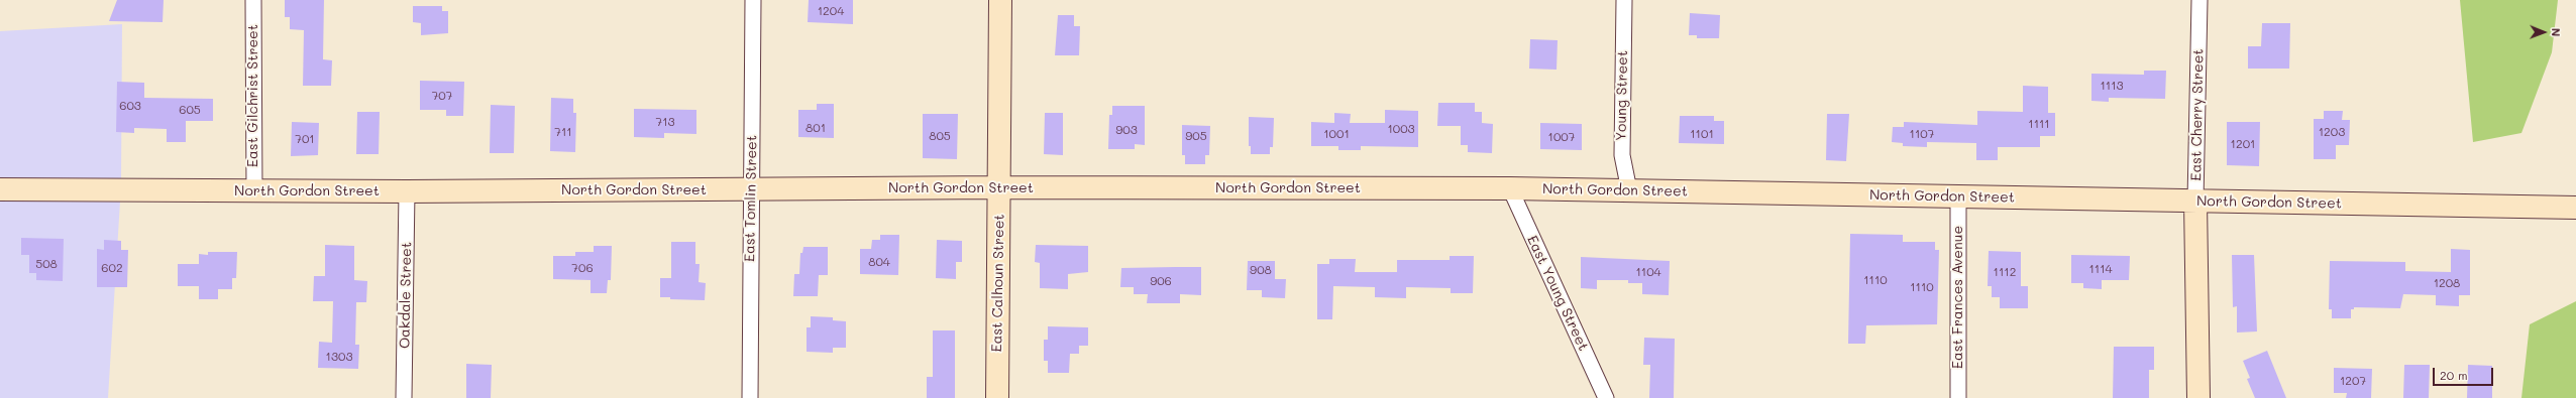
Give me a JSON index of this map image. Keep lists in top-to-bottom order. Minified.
{"streets":{"street":["East Gilchrist Street","Young Street","East Cherry Street","North Gordon Street","East Tomlin Street","East Calhoun Street","East Young Street","Oakdale Street","East Frances Avenue"]},"crossings":[["East Gilchrist Street","North Gordon Street"],["Young Street","North Gordon Street"],["East Cherry Street","North Gordon Street"],["North Gordon Street","East Tomlin Street"],["North Gordon Street","East Calhoun Street"],["North Gordon Street","East Young Street"],["North Gordon Street","Oakdale Street"],["North Gordon Street","East Frances Avenue"]],"house_numbers":["1204","1113","707","603","605","713","1111","801","1003","903","711","1203","1001","1101","1107","805","905","1007","701","1201","804","508","602","706","1114","908","1104","1112","1110","906","1208","1110","1303","1207"],"scale_bar":"20 m","north":"right"}
